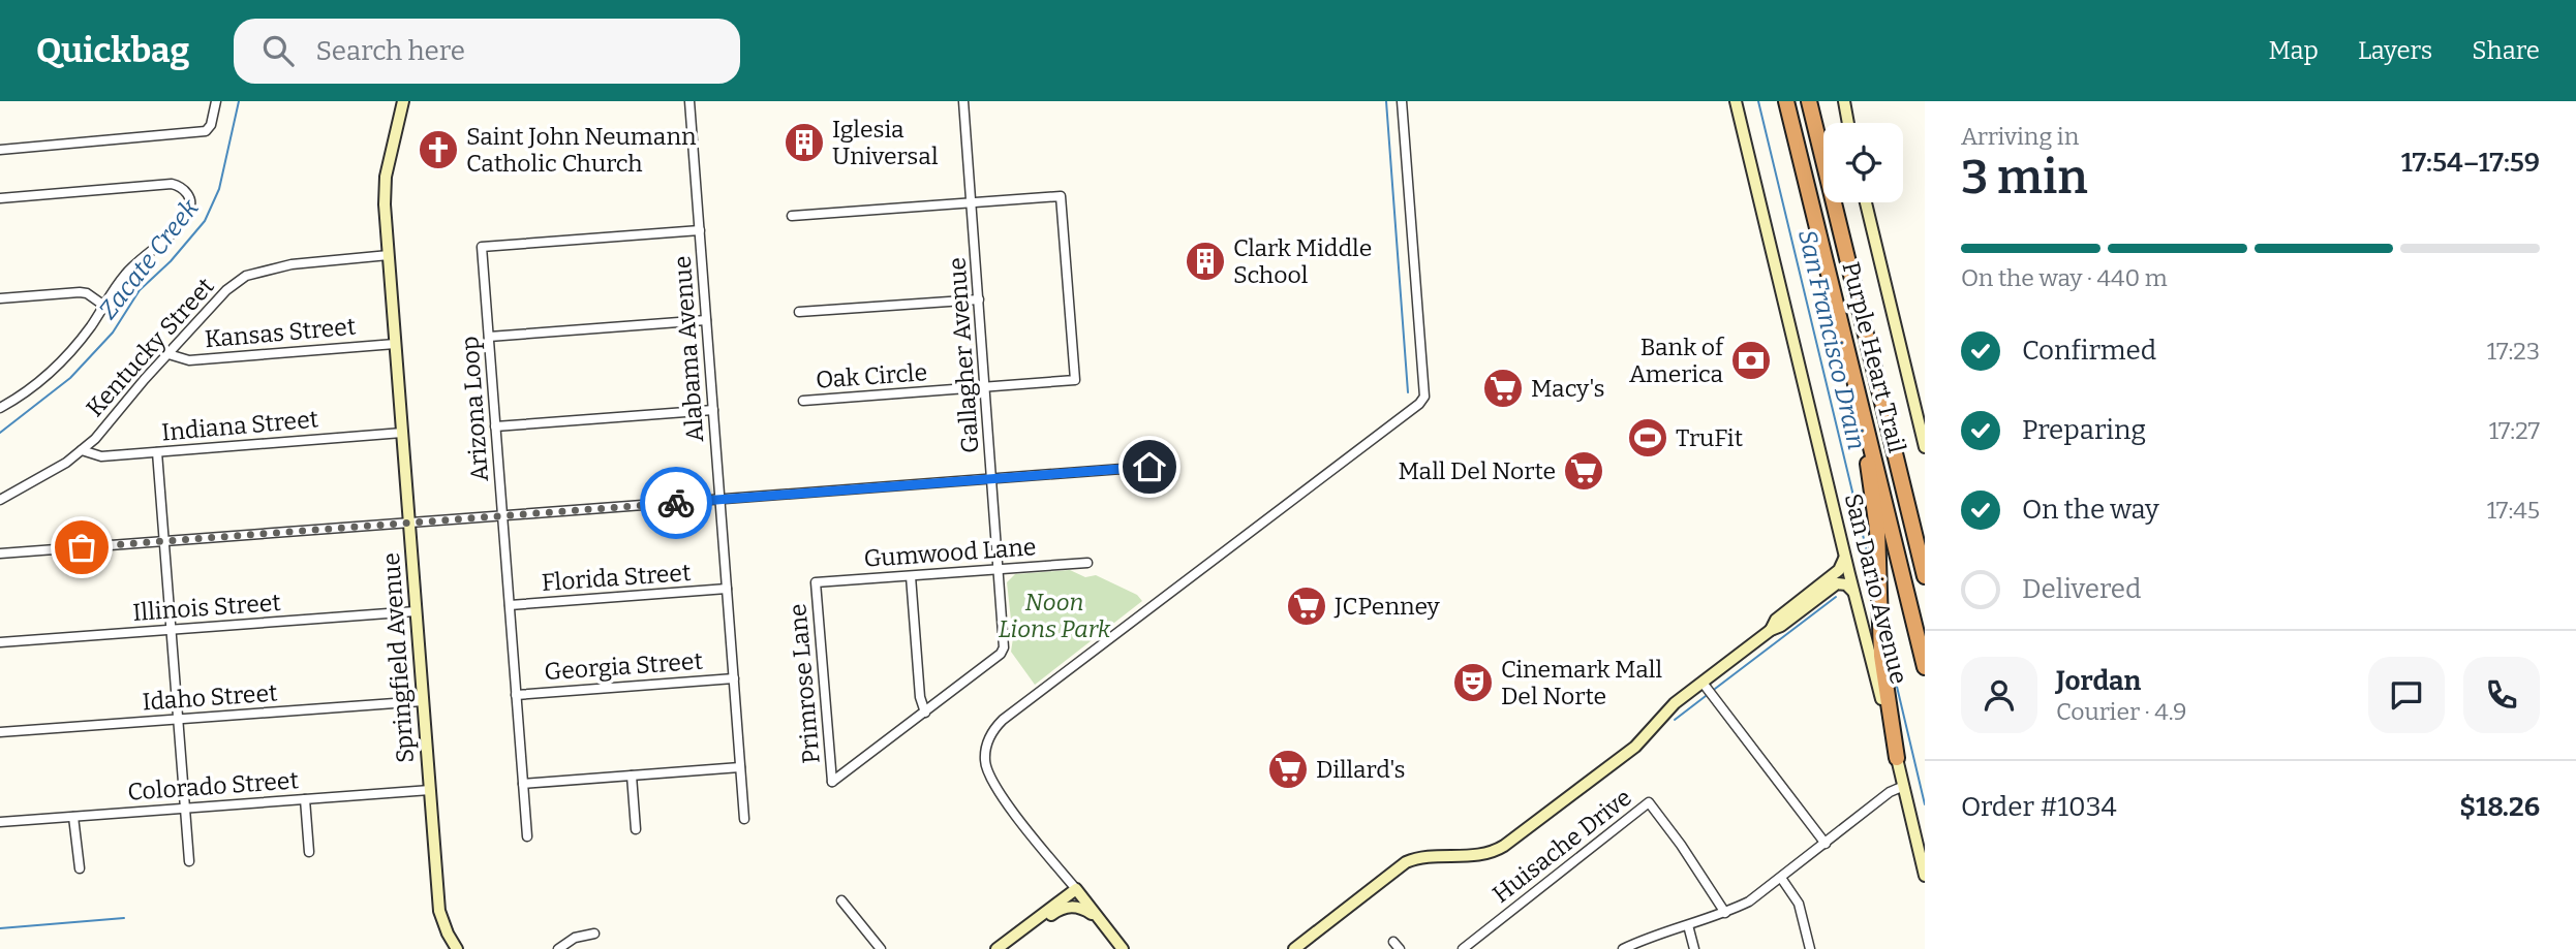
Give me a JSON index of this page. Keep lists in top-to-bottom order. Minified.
{"streets":{"highway":["Purple Heart Trail"],"main road":["San Dario Avenue","Springfield Avenue"],"street":["Kansas Street","Kentucky Street","Alabama Avenue","Gallagher Avenue","Oak Circle","Arizona Loop","Indiana Street","Gumwood Lane","Florida Street","Illinois Street","Georgia Street","Primrose Lane","Idaho Street","Colorado Street","Huisache Drive"]},"crossings":[["Kansas Street","Kentucky Street"],["Kansas Street","Springfield Avenue"],["Kentucky Street","Indiana Street"],["Kentucky Street","Springfield Avenue"],["Alabama Avenue","Arizona Loop"],["Alabama Avenue","Florida Street"],["Alabama Avenue","Georgia Street"],["Gallagher Avenue","Oak Circle"],["Gallagher Avenue","Gumwood Lane"],["Gallagher Avenue","Primrose Lane"],["Arizona Loop","Florida Street"],["Arizona Loop","Georgia Street"],["Indiana Street","Springfield Avenue"],["Gumwood Lane","Primrose Lane"],["Illinois Street","Springfield Avenue"],["Springfield Avenue","Idaho Street"],["Springfield Avenue","Colorado Street"]],"water":["Zacate Creek","San Francisco Drain"],"parks":["Noon Lions Park"],"places":{"building":["Iglesia Universal","Clark Middle School"],"church":["Saint John Neumann Catholic Church"],"bank":["Bank of America"],"supermarket":["Macy's","Mall Del Norte","JCPenney","Dillard's"],"sports":["TruFit"],"theatre":["Cinemark Mall Del Norte"]},"page":{"header":"Quickbag","search":"Search here","nav":["Map","Layers","Share"],"heading":["3 min","Arriving in","17:54–17:59"],"panel":["Jordan","Courier · 4.9","Order #1034","$18.26"],"bar":"On the way · 440 m","list":[["Confirmed","17:23"],["Preparing","17:27"],["On the way","17:45"],"Delivered"]}}
